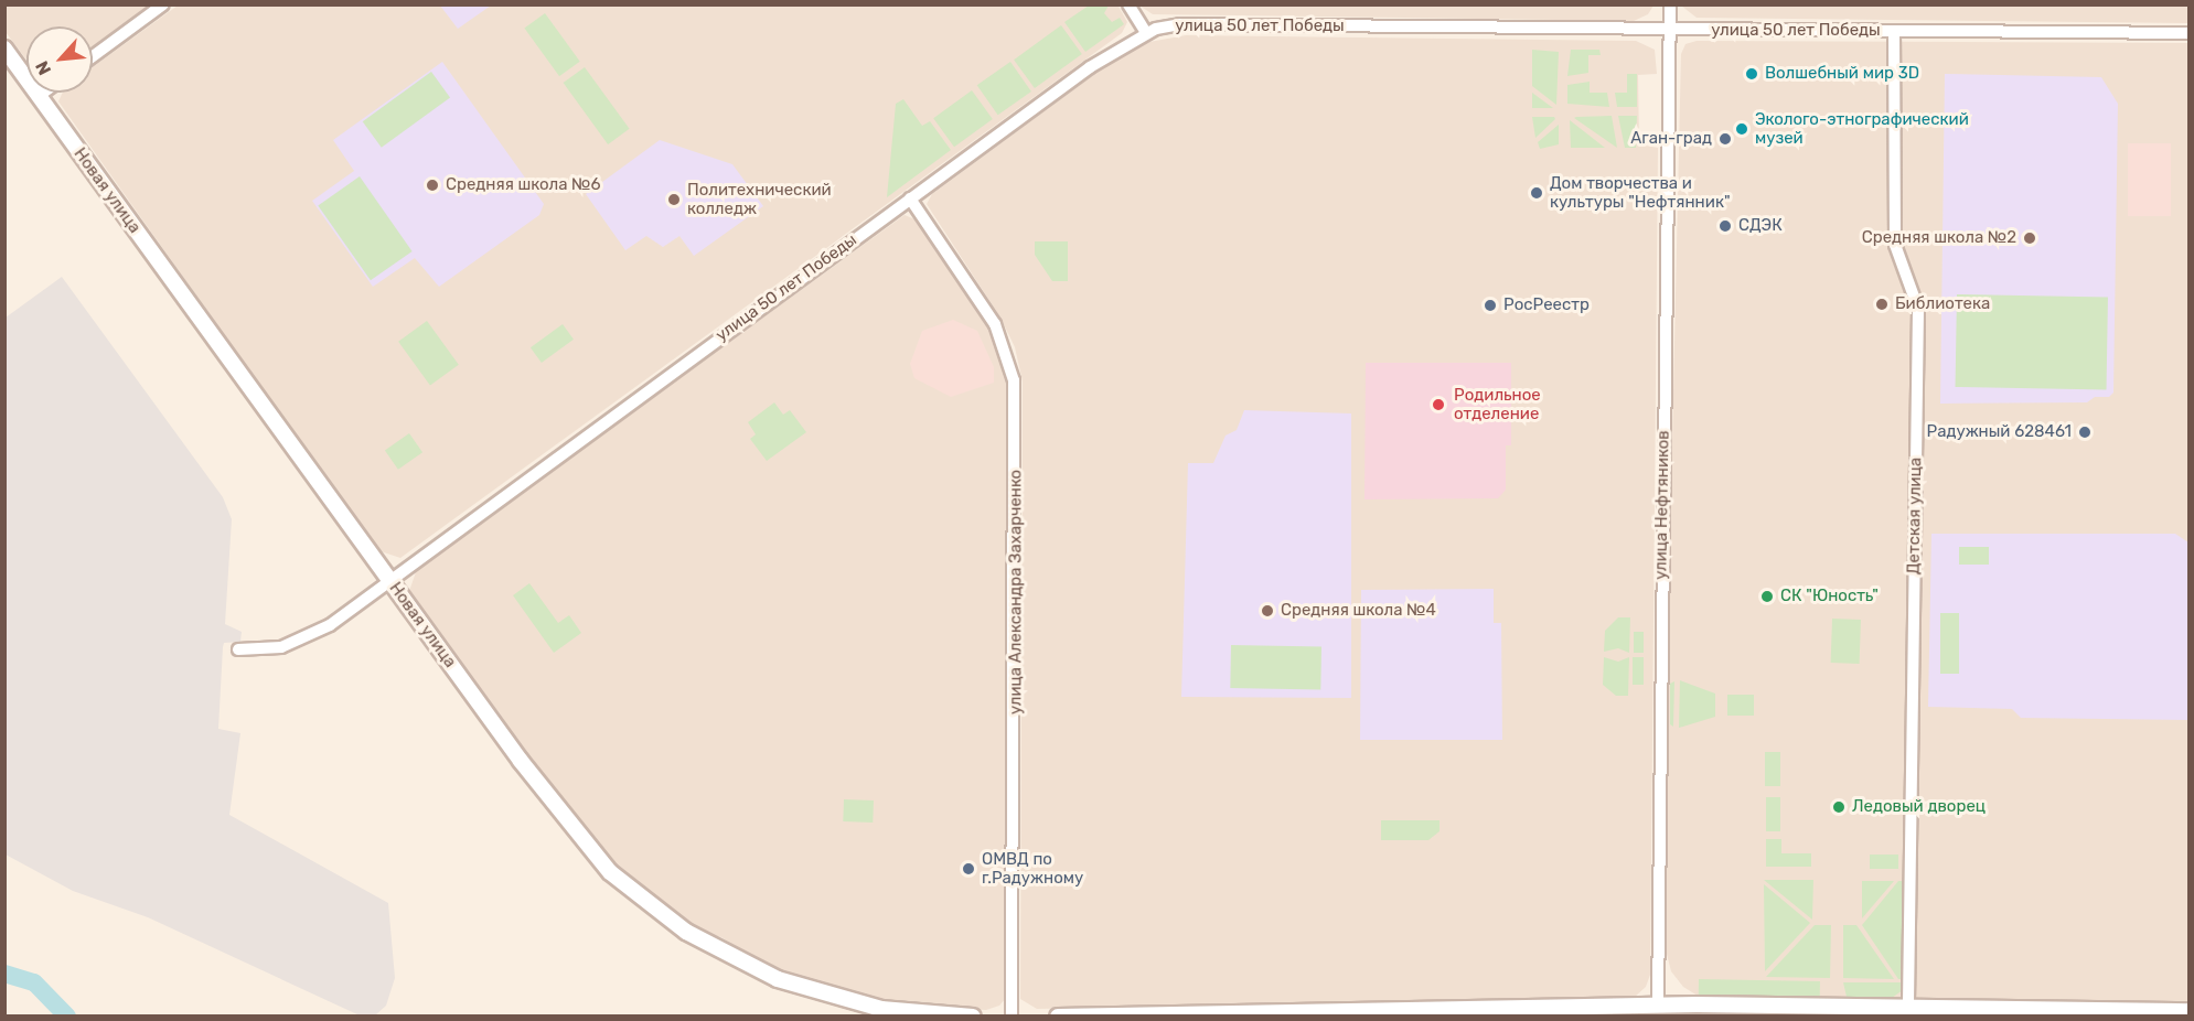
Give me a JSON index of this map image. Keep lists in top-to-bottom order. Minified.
{"streets":{"street":["улица 50 лет Победы","Новая улица","улица Нефтяников","Детская улица","улица Александра Захарченко"]},"crossings":[["улица 50 лет Победы","Новая улица"],["улица 50 лет Победы","улица Нефтяников"],["улица 50 лет Победы","Детская улица"],["улица 50 лет Победы","улица Александра Захарченко"]],"places":["Волшебный мир 3D","Эколого-этнографический музей","Аган-град","Средняя школа №6","Дом творчества и культуры \"Нефтянник\"","Политехнический колледж","СДЭК","Средняя школа №2","Библиотека","РосРеестр","Родильное отделение","Радужный 628461","СК \"Юность\"","Средняя школа №4","Ледовый дворец","ОМВД по г.Радужному"],"north":"bottom left"}
